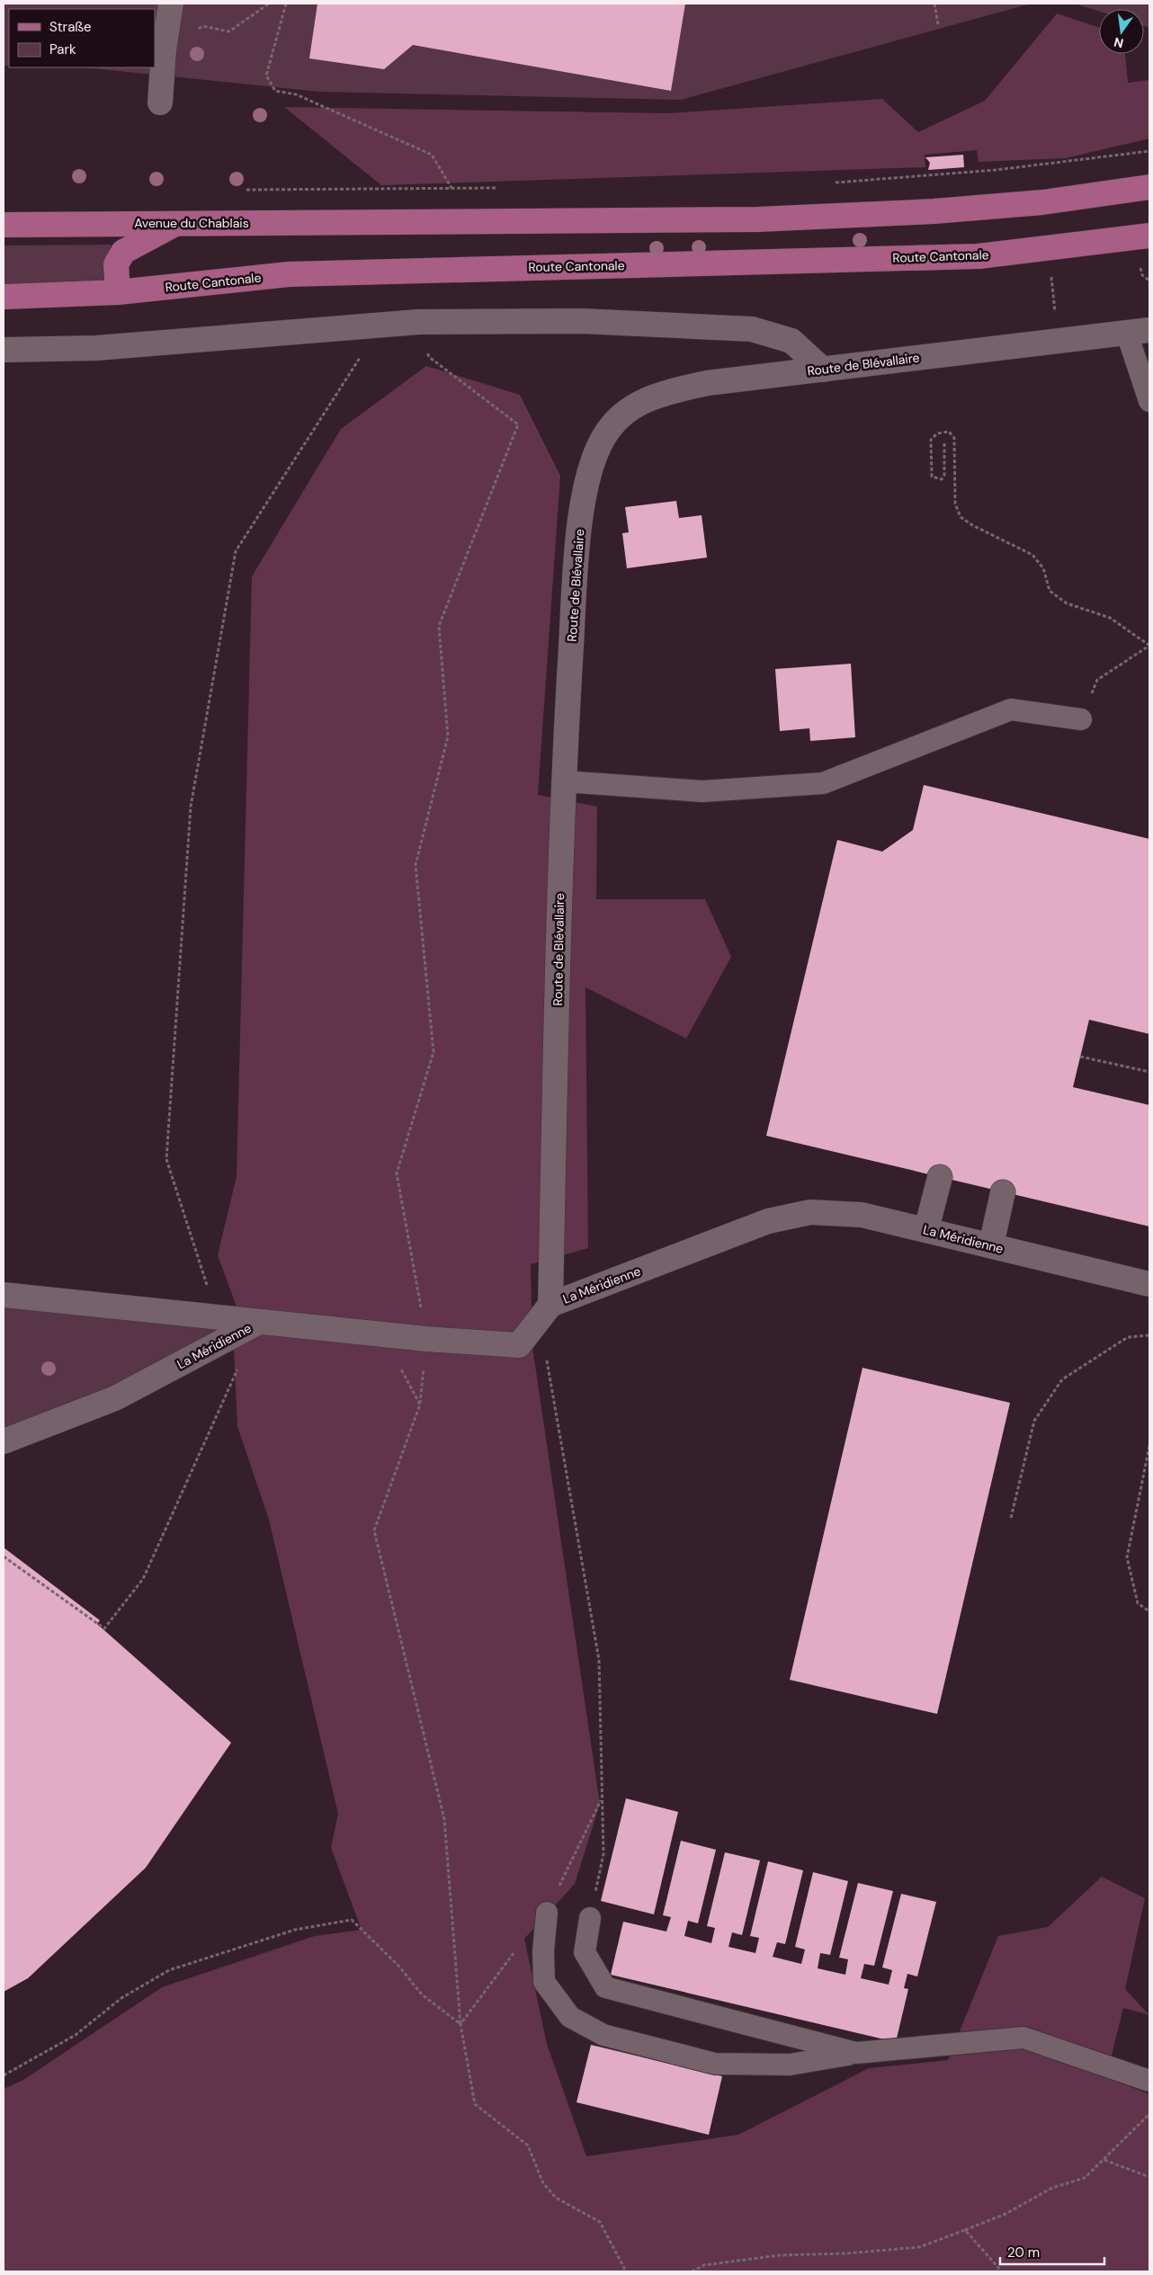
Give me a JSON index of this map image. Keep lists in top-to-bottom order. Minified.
{"streets":{"main road":["Avenue du Chablais","Route Cantonale"],"street":["Route de Blévallaire","La Méridienne"]},"crossings":[["Route de Blévallaire","La Méridienne"]],"legend":["Straße","Park"],"scale_bar":"20 m","north":"bottom"}
